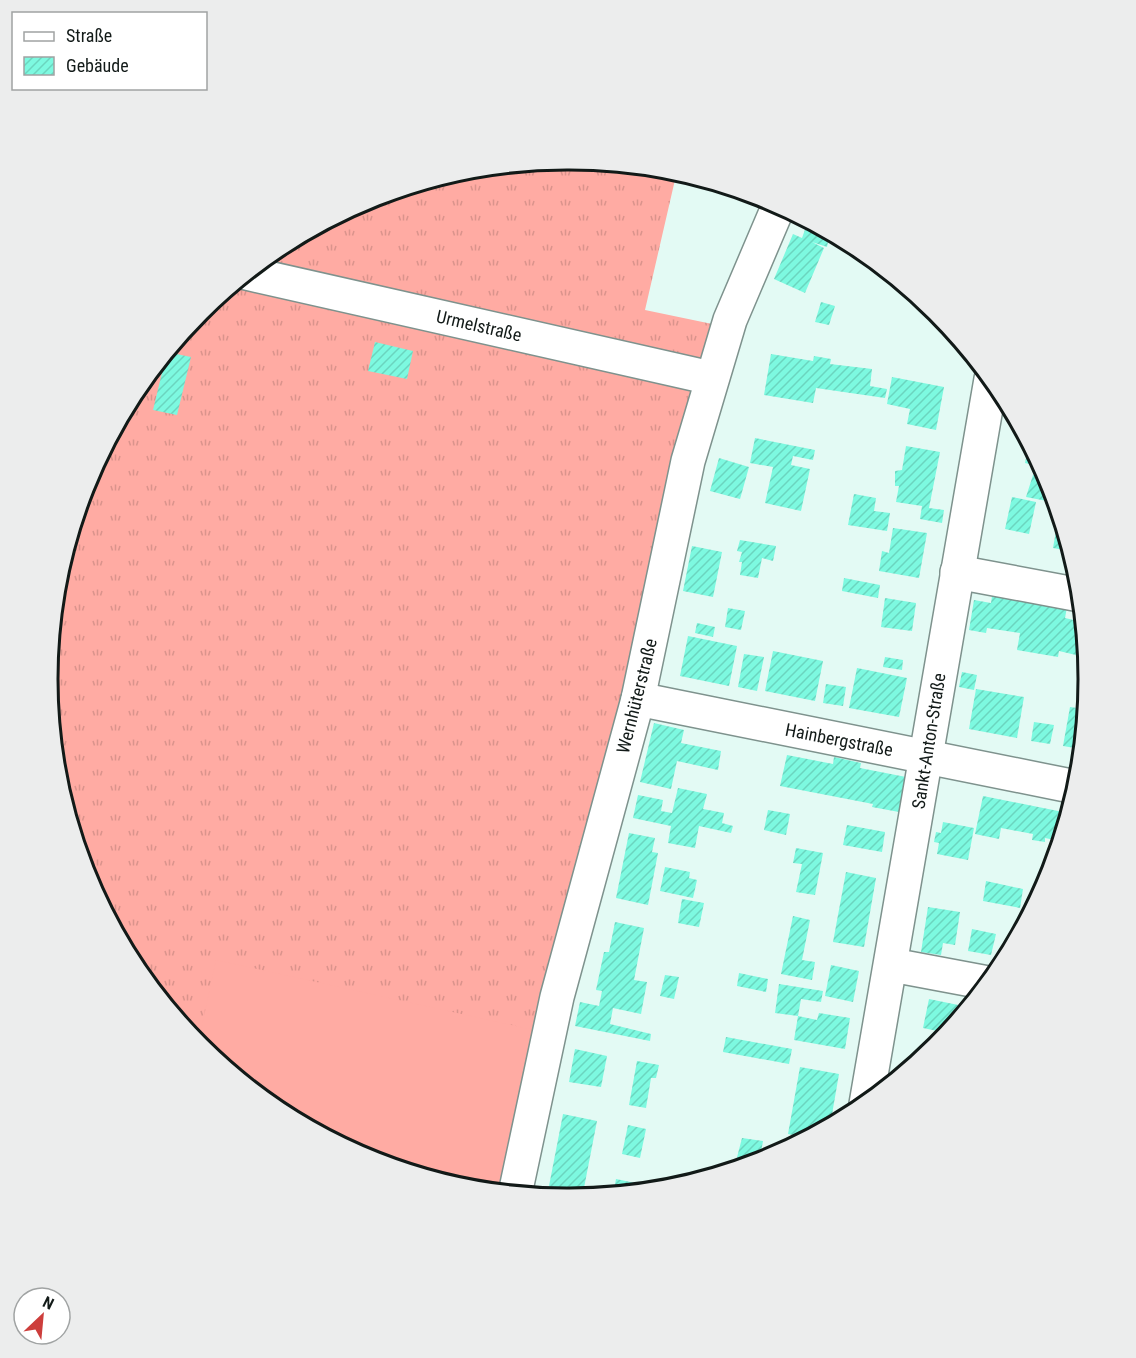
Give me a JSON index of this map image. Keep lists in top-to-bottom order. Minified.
{"streets":{"street":["Urmelstraße","Wernhüterstraße","Hainbergstraße","Sankt-Anton-Straße"]},"crossings":[["Urmelstraße","Wernhüterstraße"],["Wernhüterstraße","Hainbergstraße"],["Hainbergstraße","Sankt-Anton-Straße"]],"legend":["Straße","Gebäude"],"north":"top right"}
